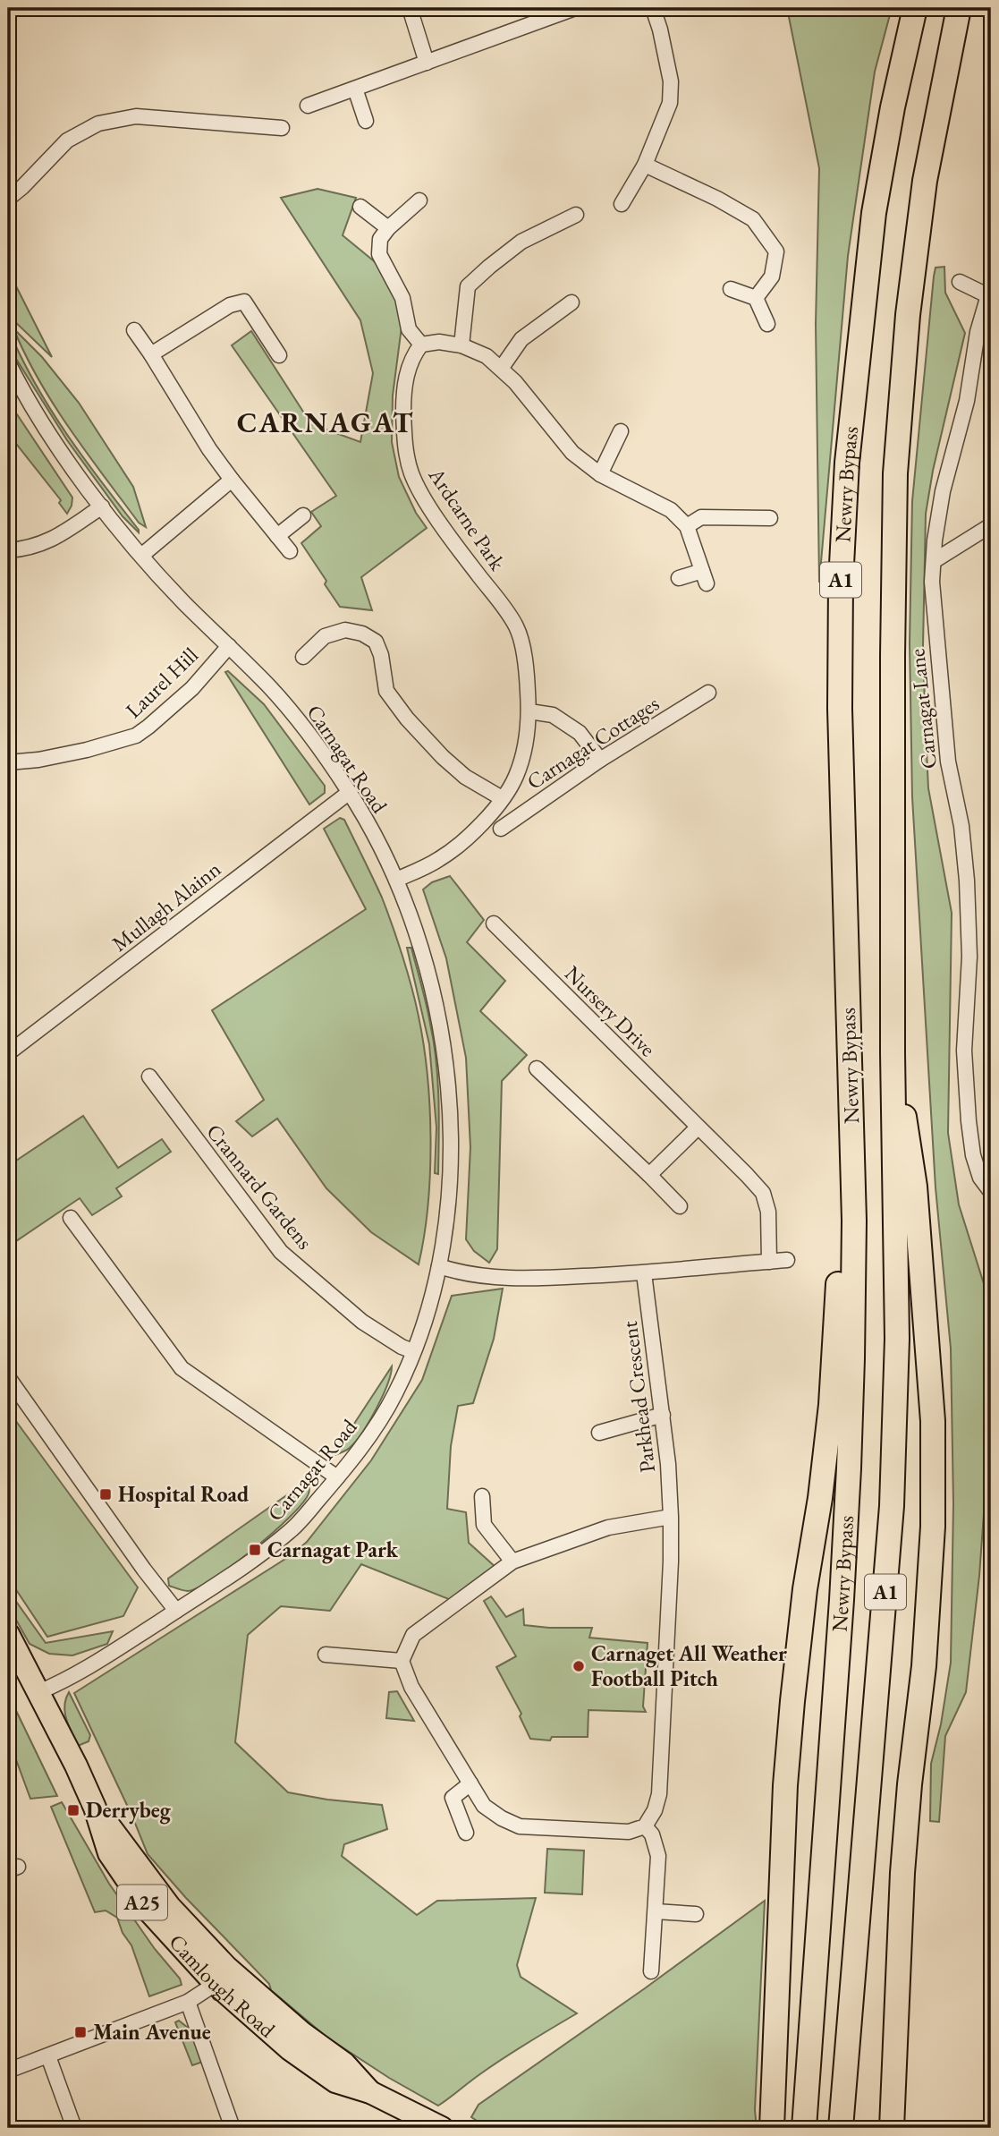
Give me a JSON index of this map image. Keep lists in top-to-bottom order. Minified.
{"streets":{"highway":["Newry Bypass","A1"],"main road":["A25","Camlough Road"],"street":["Ardcarne Park","Laurel Hill","Carnagat Lane","Carnagat Cottages","Carnagat Road","Mullagh Alainn","Nursery Drive","Crannard Gardens","Parkhead Crescent"]},"crossings":[["Ardcarne Park","Carnagat Road"],["Laurel Hill","Carnagat Road"],["Carnagat Road","Mullagh Alainn"],["Carnagat Road","Crannard Gardens"],["Carnagat Road","Camlough Road"]],"districts":["CARNAGAT"],"places":{"transit":["Hospital Road","Carnagat Park","Derrybeg","Main Avenue"],"other":["Carnaget All Weather Football Pitch"]}}
